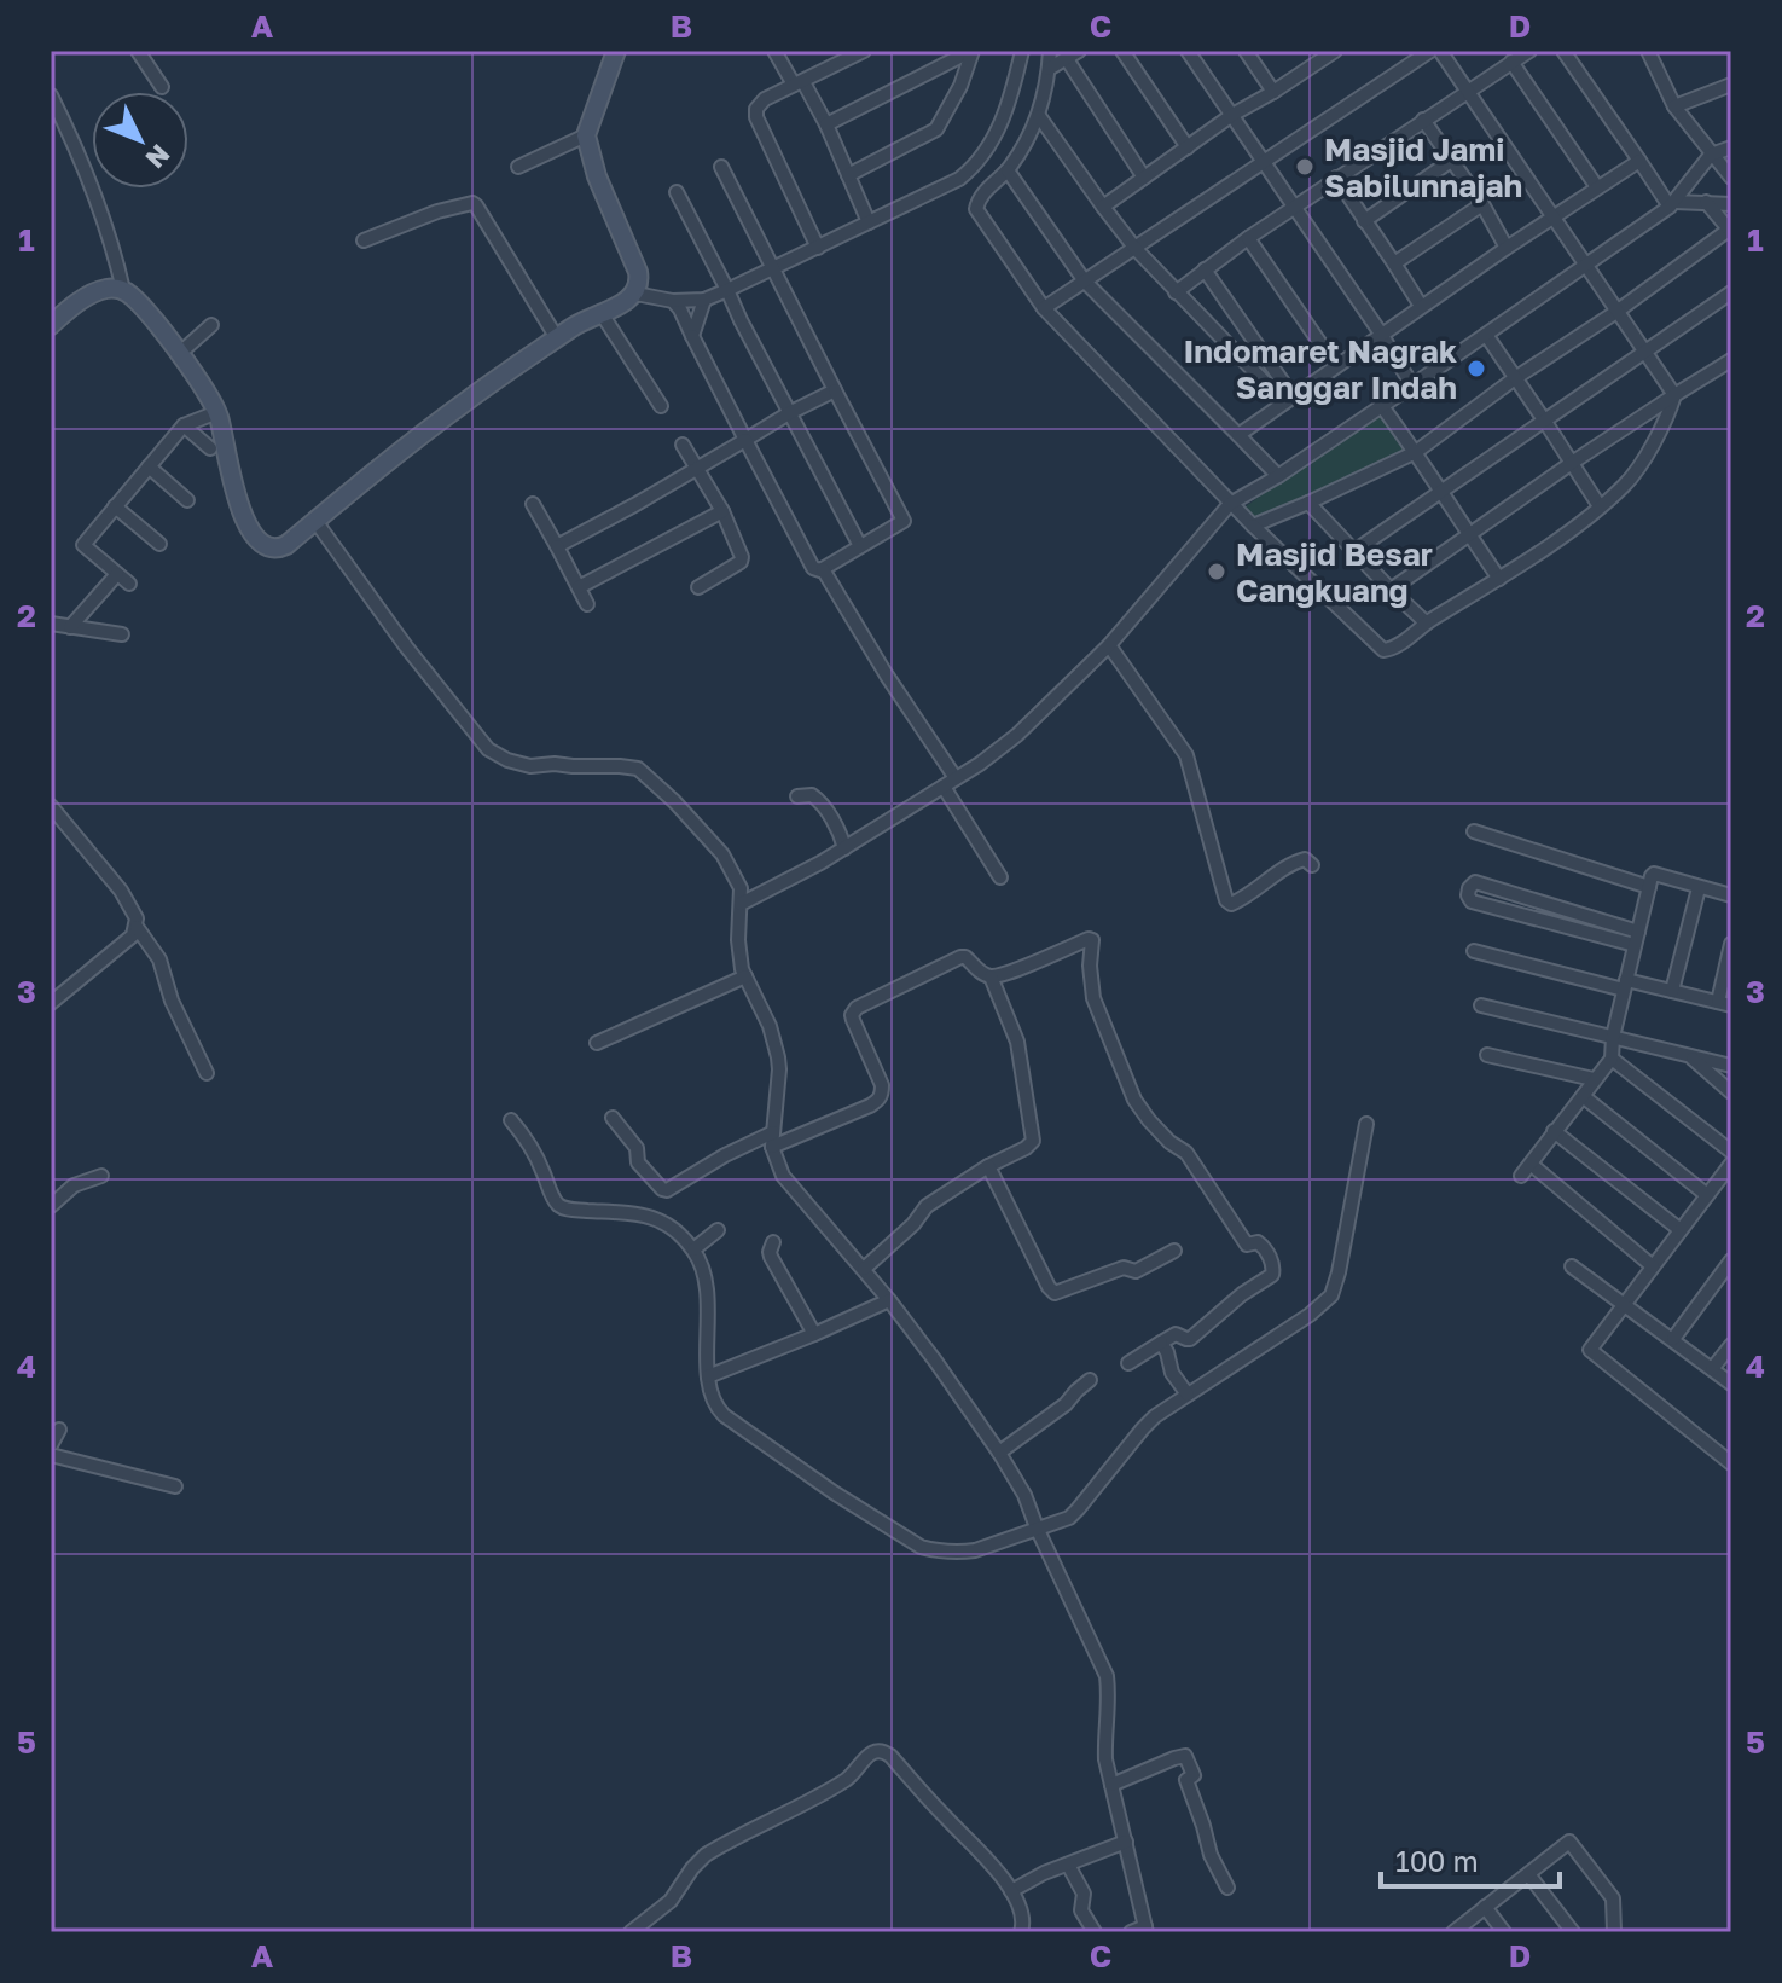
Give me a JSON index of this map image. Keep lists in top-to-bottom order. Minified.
{"places":["Masjid Jami Sabilunnajah","Indomaret Nagrak Sanggar Indah","Masjid Besar Cangkuang"],"scale_bar":"100 m","north":"bottom right","grid":{"columns":["A","B","C","D"],"rows":["1","2","3","4","5"]}}
